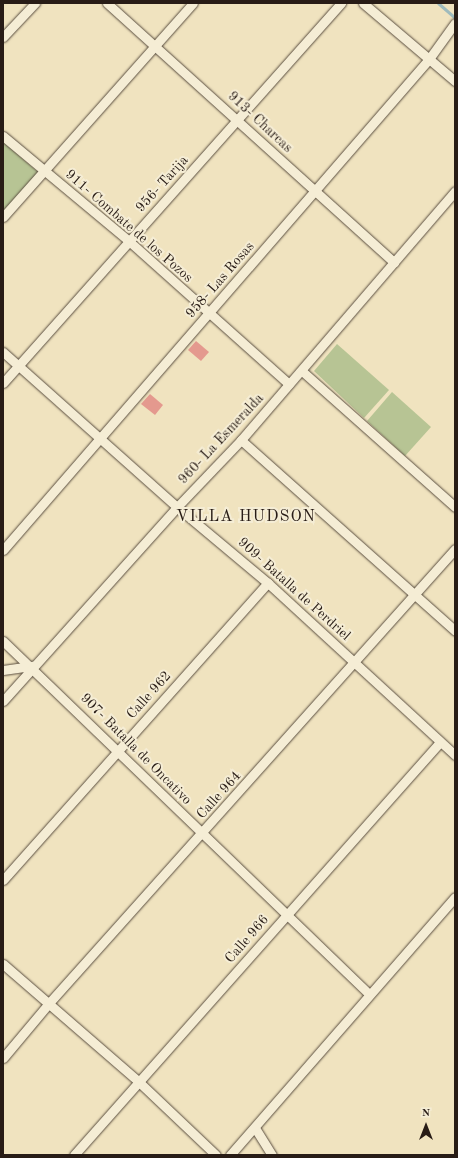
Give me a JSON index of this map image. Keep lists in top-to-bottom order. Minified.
{"streets":{"street":["913- Charcas","956- Tarija","911- Combate de los Pozos","958- Las Rosas","960- La Esmeralda","909- Batalla de Perdriel","Calle 962","907- Batalla de Oncativo","Calle 964","Calle 966"]},"crossings":[["913- Charcas","956- Tarija"],["913- Charcas","958- Las Rosas"],["913- Charcas","960- La Esmeralda"],["956- Tarija","911- Combate de los Pozos"],["956- Tarija","909- Batalla de Perdriel"],["911- Combate de los Pozos","958- Las Rosas"],["911- Combate de los Pozos","960- La Esmeralda"],["958- Las Rosas","909- Batalla de Perdriel"],["960- La Esmeralda","909- Batalla de Perdriel"],["960- La Esmeralda","907- Batalla de Oncativo"],["909- Batalla de Perdriel","Calle 962"],["909- Batalla de Perdriel","Calle 964"],["909- Batalla de Perdriel","Calle 966"],["Calle 962","907- Batalla de Oncativo"],["907- Batalla de Oncativo","Calle 964"],["907- Batalla de Oncativo","Calle 966"]],"districts":["VILLA HUDSON"],"north":"top"}
